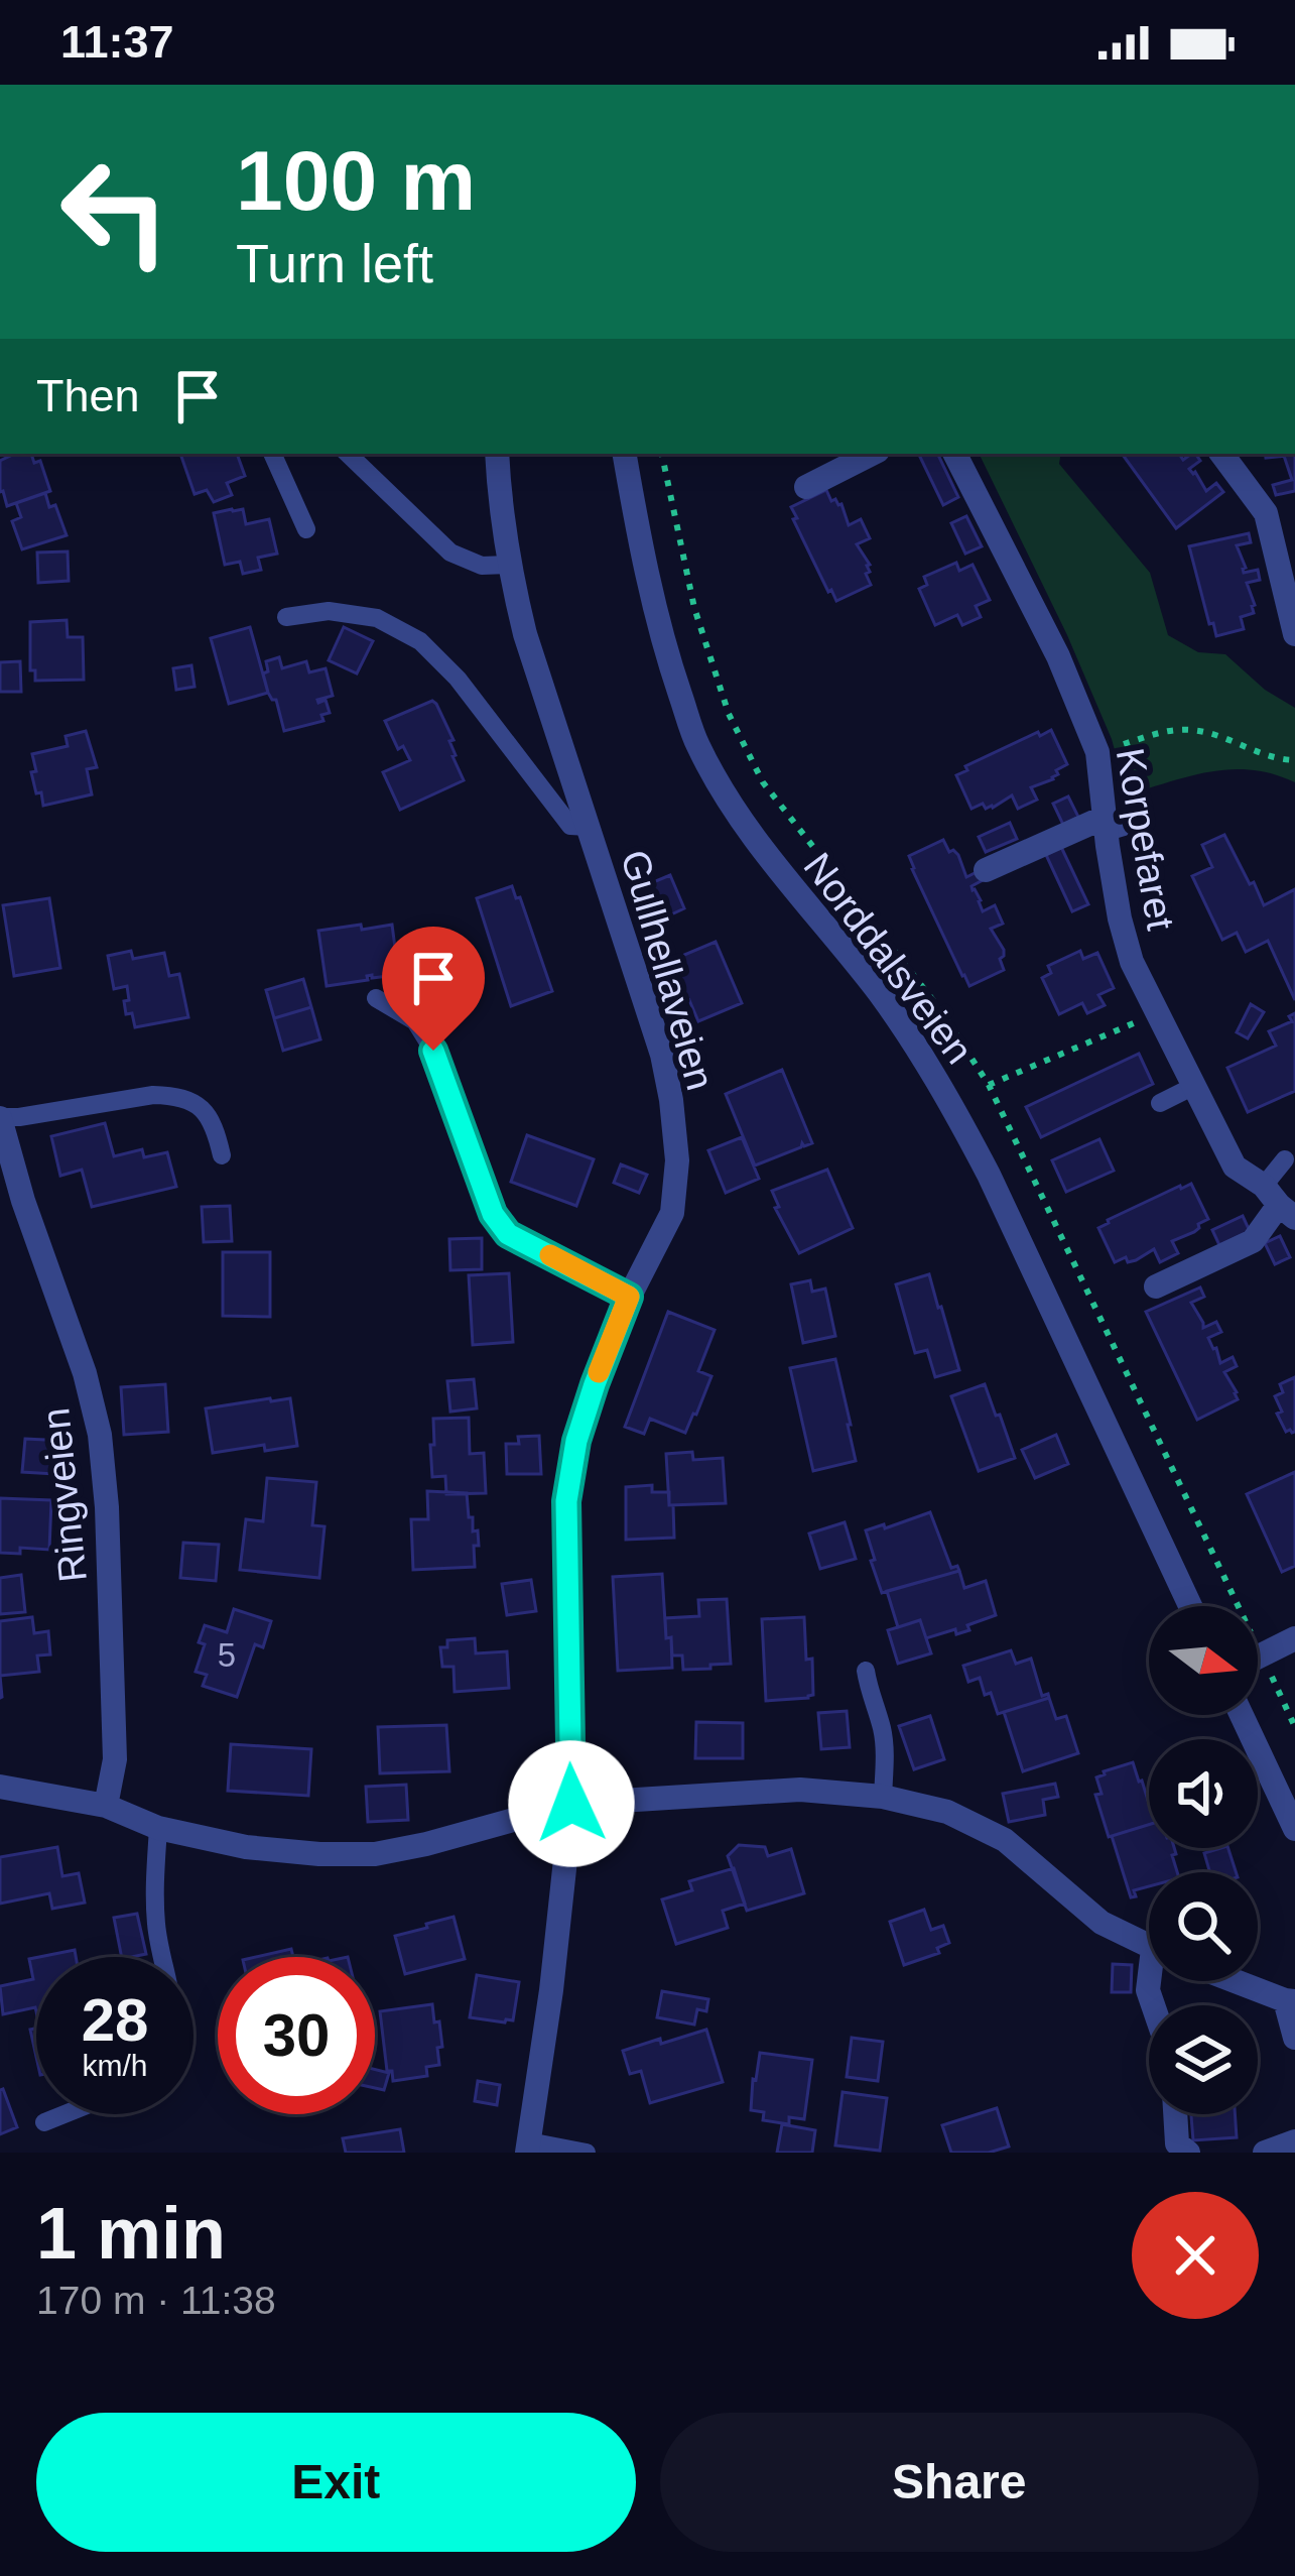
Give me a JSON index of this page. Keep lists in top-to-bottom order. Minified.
{"streets":{"street":["Korpefaret","Norddalsveien","Gullhellaveien","Ringveien"]},"house_numbers":["5"],"north":"right","page":{"status":"11:37","turn":["100 m","Turn left"],"then":"Then","speed":"28 km/h","limit":"30","heading":["1 min","170 m · 11:38"],"buttons":["Exit","Share"]}}
